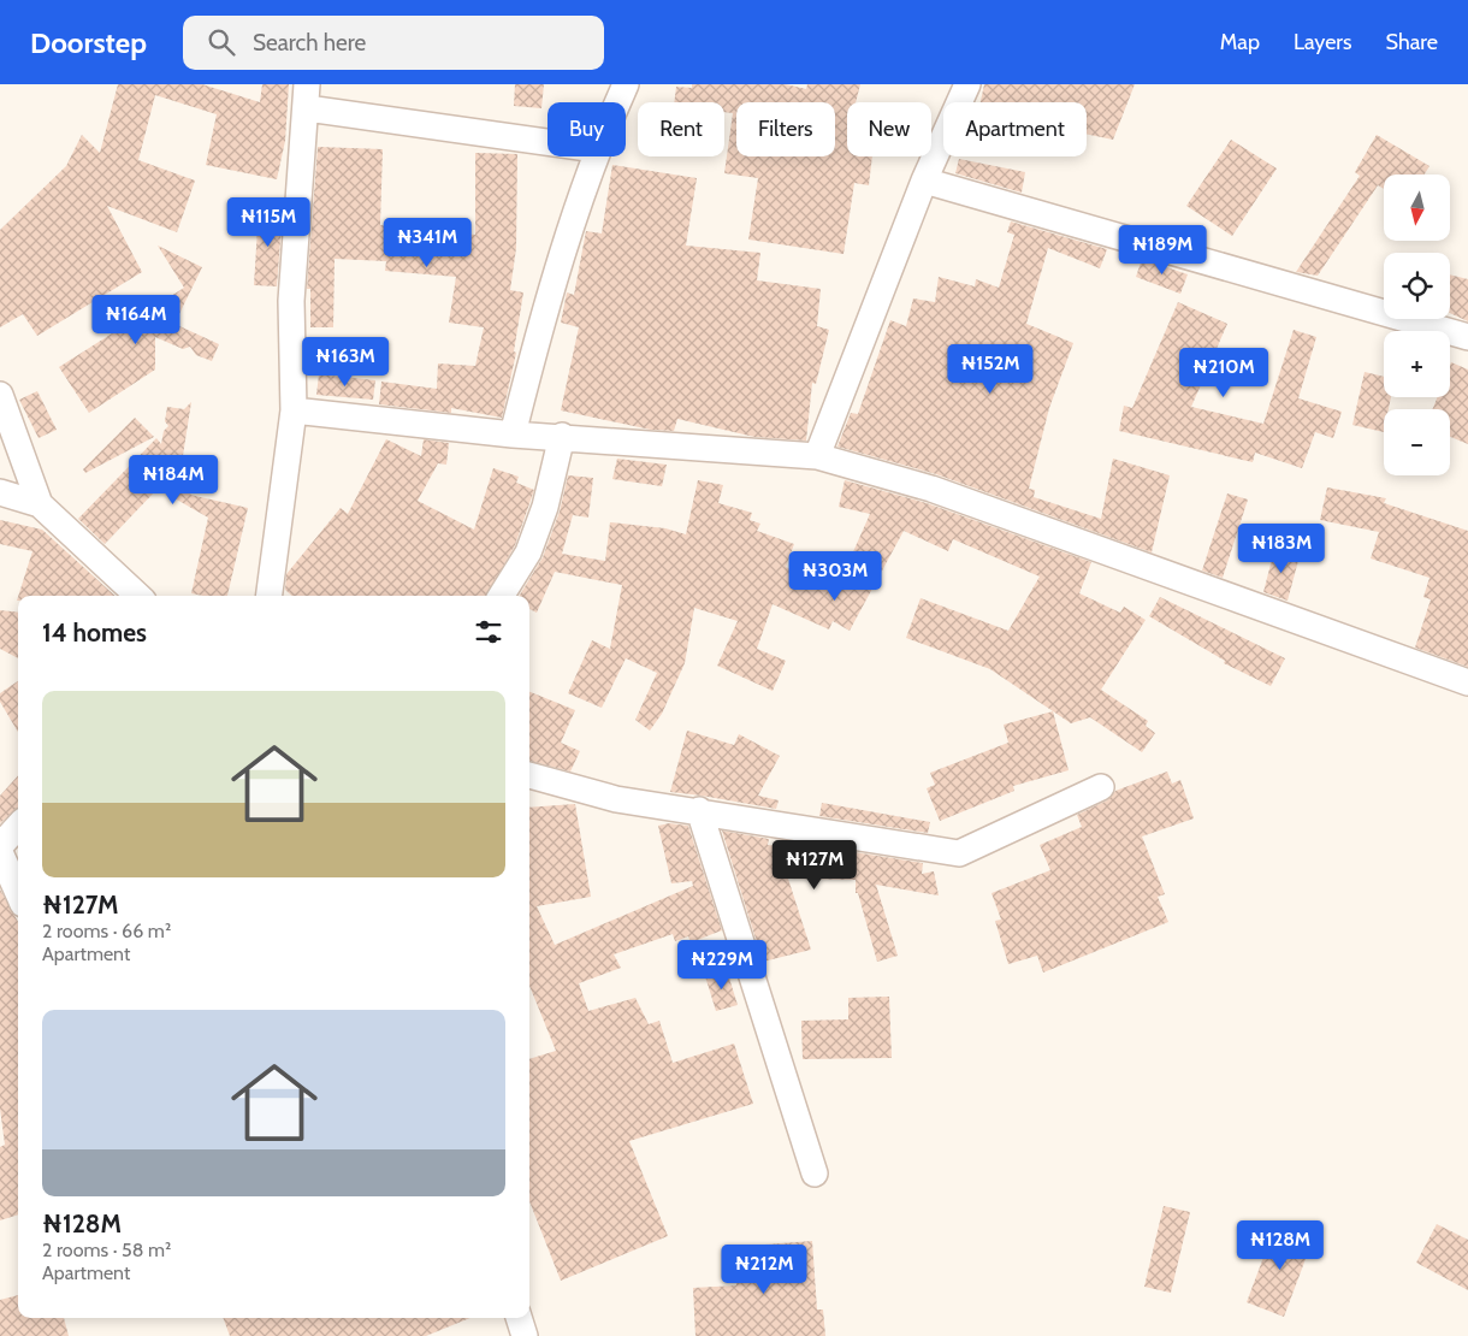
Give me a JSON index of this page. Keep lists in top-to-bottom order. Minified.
{"north":"bottom","page":{"header":"Doorstep","search":"Search here","nav":["Map","Layers","Share"],"chip":["Buy","Rent","Filters","New","Apartment"],"map_buttons":["+","−"],"price":["₦115M","₦341M","₦189M","₦164M","₦163M","₦152M","₦210M","₦184M","₦183M","₦303M","₦127M","₦229M","₦128M","₦212M"],"heading":"14 homes","list":[{"name":"₦127M","note":"2 rooms · 66 m² · Apartment"},{"name":"₦128M","note":"2 rooms · 58 m² · Apartment"}]}}
